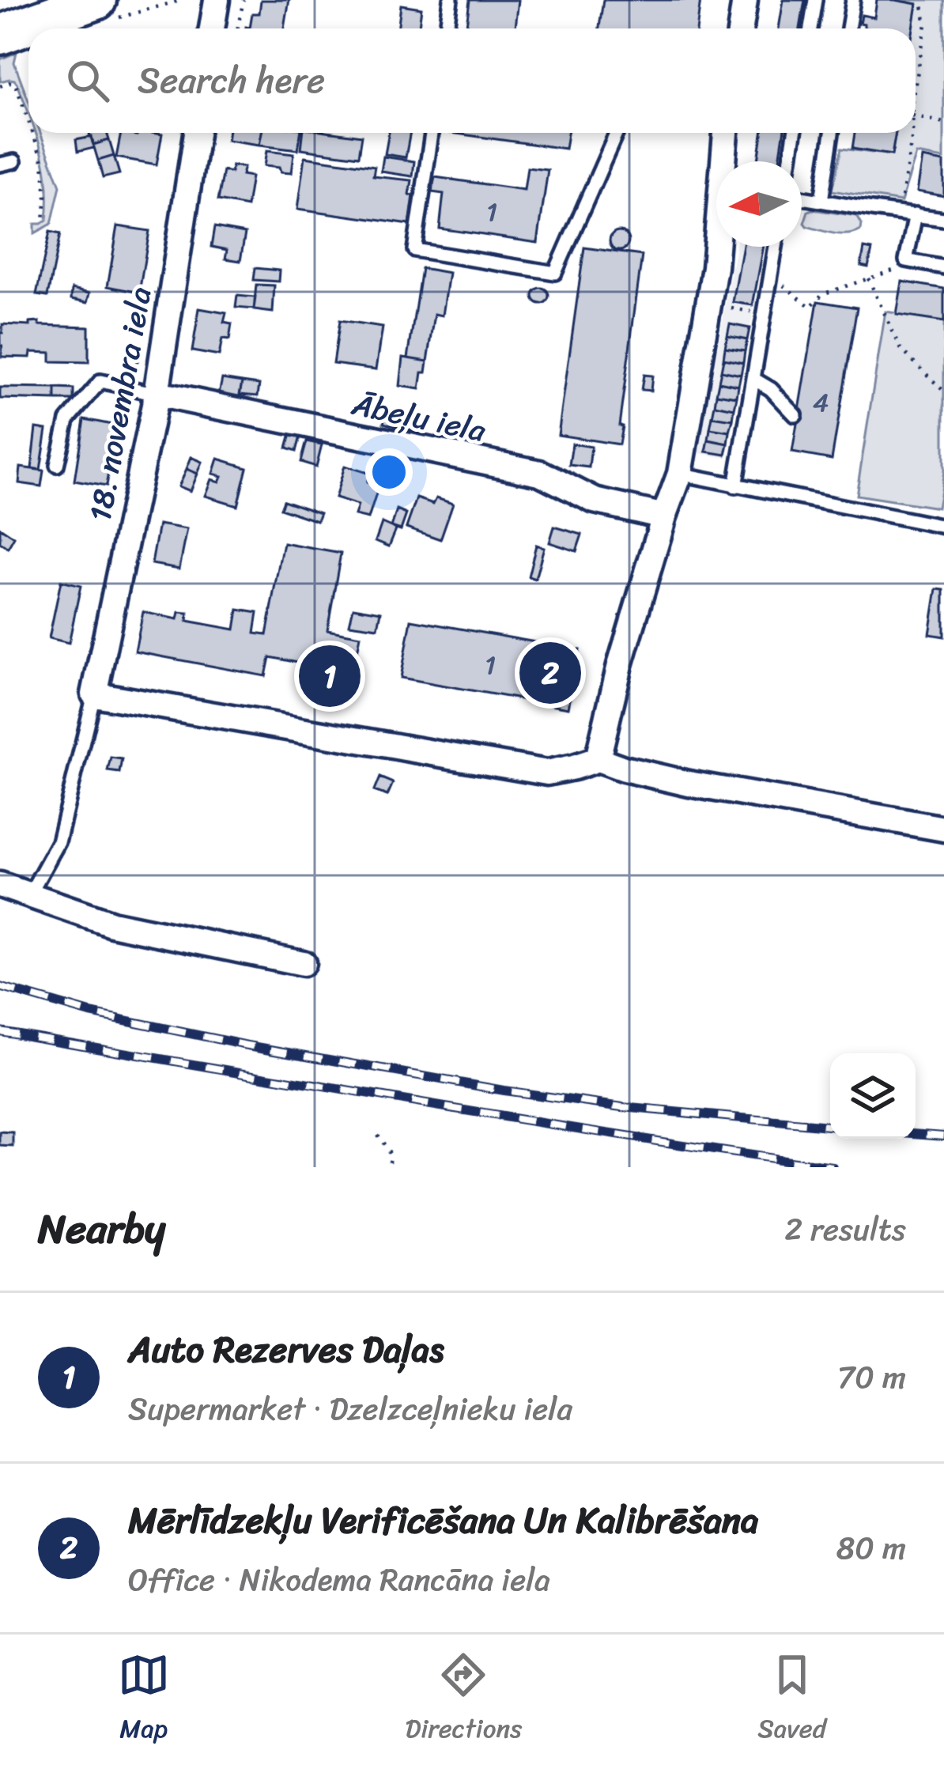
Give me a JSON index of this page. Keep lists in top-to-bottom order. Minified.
{"streets":{"street":["18. novembra iela","Ābeļu iela"]},"crossings":[["18. novembra iela","Ābeļu iela"]],"house_numbers":["1","4","1"],"north":"left","page":{"search":"Search here","pins":["2","1"],"heading":["Nearby","2 results"],"list":[{"mark":"1","name":"Auto Rezerves Daļas","note":"Supermarket · Dzelzceļnieku iela","value":"70 m"},{"mark":"2","name":"Mērlīdzekļu Verificēšana Un Kalibrēšana","note":"Office · Nikodema Rancāna iela","value":"80 m"}],"nav":["Map","Directions","Saved"]}}
